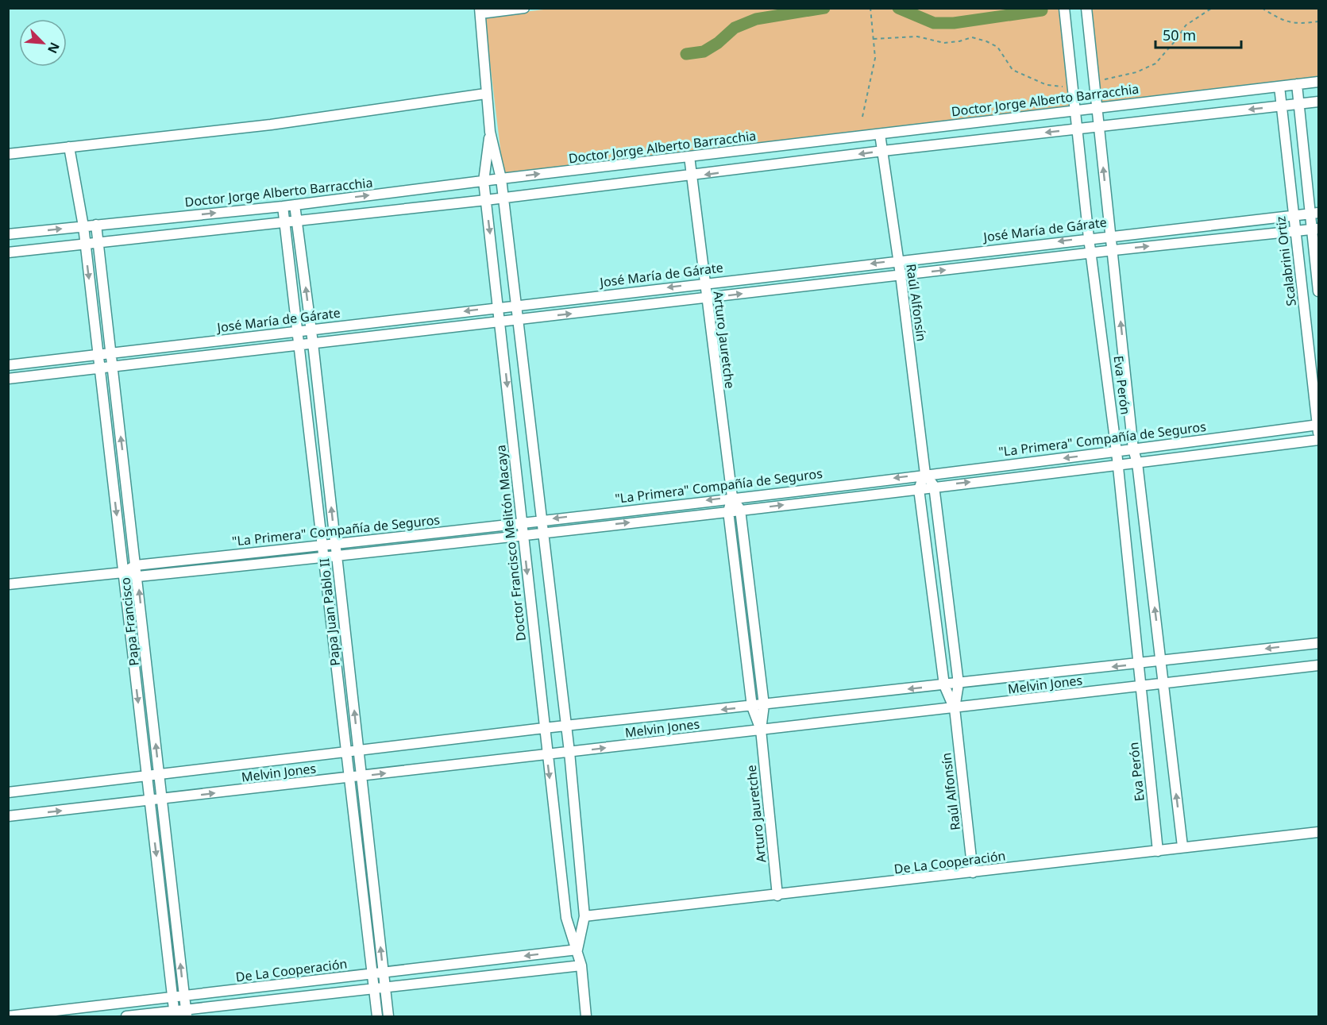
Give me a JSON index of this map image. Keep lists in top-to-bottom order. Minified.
{"streets":{"street":["Doctor Jorge Alberto Barracchia","José María de Gárate","Scalabrini Ortiz","Raúl Alfonsín","Arturo Jauretche","Eva Perón","\"La Primera\" Compañía de Seguros","Doctor Francisco Melitón Macaya","Papa Juan Pablo II","Papa Francisco","Melvin Jones","De La Cooperación"]},"crossings":[["Doctor Jorge Alberto Barracchia","Scalabrini Ortiz"],["Doctor Jorge Alberto Barracchia","Raúl Alfonsín"],["Doctor Jorge Alberto Barracchia","Arturo Jauretche"],["Doctor Jorge Alberto Barracchia","Eva Perón"],["Doctor Jorge Alberto Barracchia","Doctor Francisco Melitón Macaya"],["Doctor Jorge Alberto Barracchia","Papa Juan Pablo II"],["Doctor Jorge Alberto Barracchia","Papa Francisco"],["José María de Gárate","Scalabrini Ortiz"],["José María de Gárate","Raúl Alfonsín"],["José María de Gárate","Arturo Jauretche"],["José María de Gárate","Eva Perón"],["José María de Gárate","Doctor Francisco Melitón Macaya"],["José María de Gárate","Papa Juan Pablo II"],["José María de Gárate","Papa Francisco"],["Scalabrini Ortiz","\"La Primera\" Compañía de Seguros"],["Raúl Alfonsín","\"La Primera\" Compañía de Seguros"],["Raúl Alfonsín","Melvin Jones"],["Raúl Alfonsín","De La Cooperación"],["Arturo Jauretche","\"La Primera\" Compañía de Seguros"],["Arturo Jauretche","Melvin Jones"],["Arturo Jauretche","De La Cooperación"],["Eva Perón","\"La Primera\" Compañía de Seguros"],["Eva Perón","Melvin Jones"],["Eva Perón","De La Cooperación"],["\"La Primera\" Compañía de Seguros","Doctor Francisco Melitón Macaya"],["\"La Primera\" Compañía de Seguros","Papa Juan Pablo II"],["\"La Primera\" Compañía de Seguros","Papa Francisco"],["Doctor Francisco Melitón Macaya","Melvin Jones"],["Doctor Francisco Melitón Macaya","De La Cooperación"],["Papa Juan Pablo II","Melvin Jones"],["Papa Juan Pablo II","De La Cooperación"],["Papa Francisco","Melvin Jones"],["Papa Francisco","De La Cooperación"]],"scale_bar":"50 m","north":"bottom right"}
